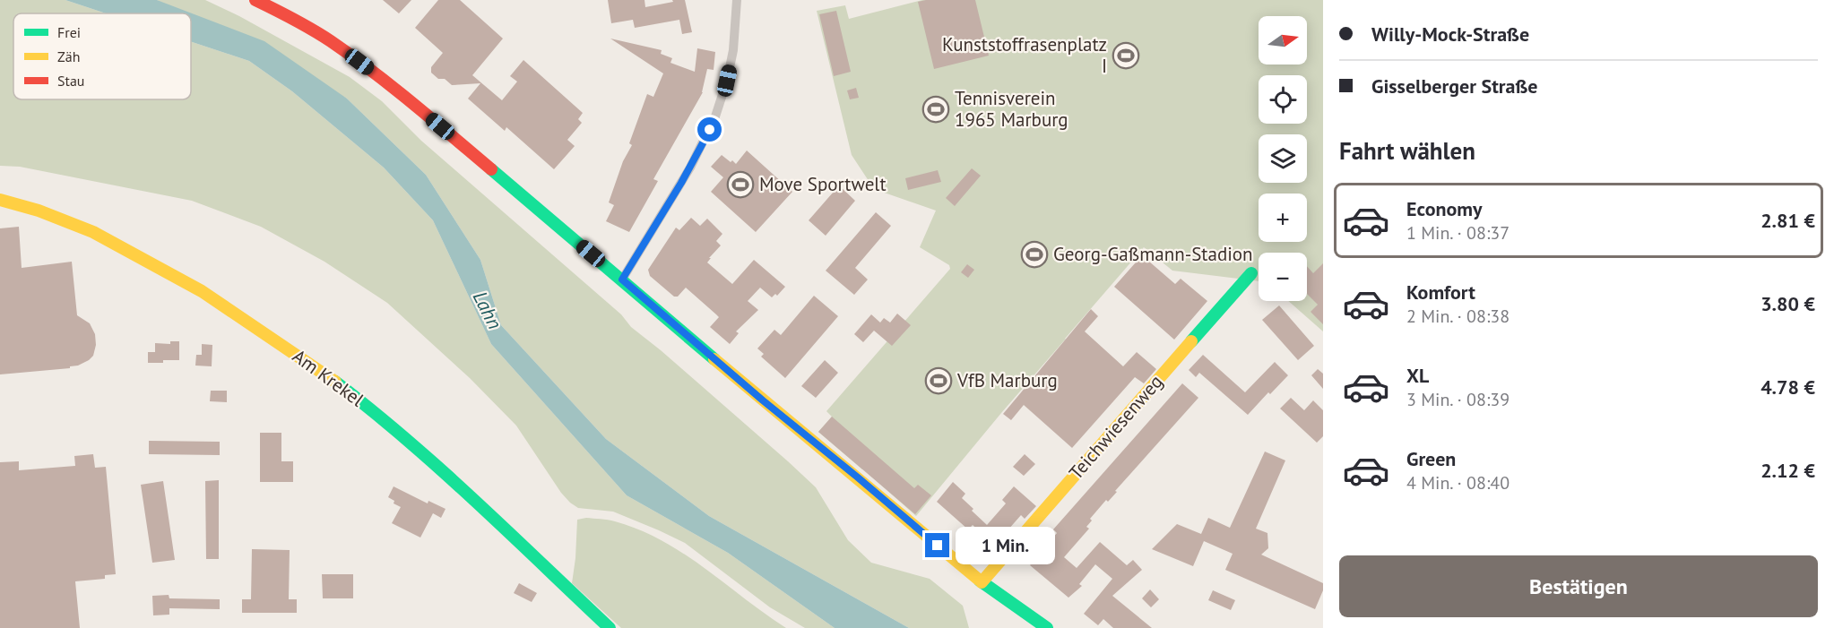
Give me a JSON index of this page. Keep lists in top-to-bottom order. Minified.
{"streets":{"street":["Am Krekel","Teichwiesenweg"]},"water":["Lahn"],"places":{"sports":["Kunststoffrasenplatz I","Tennisverein 1965 Marburg","Move Sportwelt","Georg-Gaßmann-Stadion","VfB Marburg"]},"legend":["Frei","Zäh","Stau"],"north":"right","page":{"banner":["Willy-Mock-Straße","Gisselberger Straße"],"map_buttons":["+","−"],"heading":"Fahrt wählen","list":[{"name":"Economy","note":"1 Min. · 08:37","value":"2.81 €"},{"name":"Komfort","note":"2 Min. · 08:38","value":"3.80 €"},{"name":"XL","note":"3 Min. · 08:39","value":"4.78 €"},{"name":"Green","note":"4 Min. · 08:40","value":"2.12 €"}],"bubble":"1 Min.","buttons":"Bestätigen"}}
